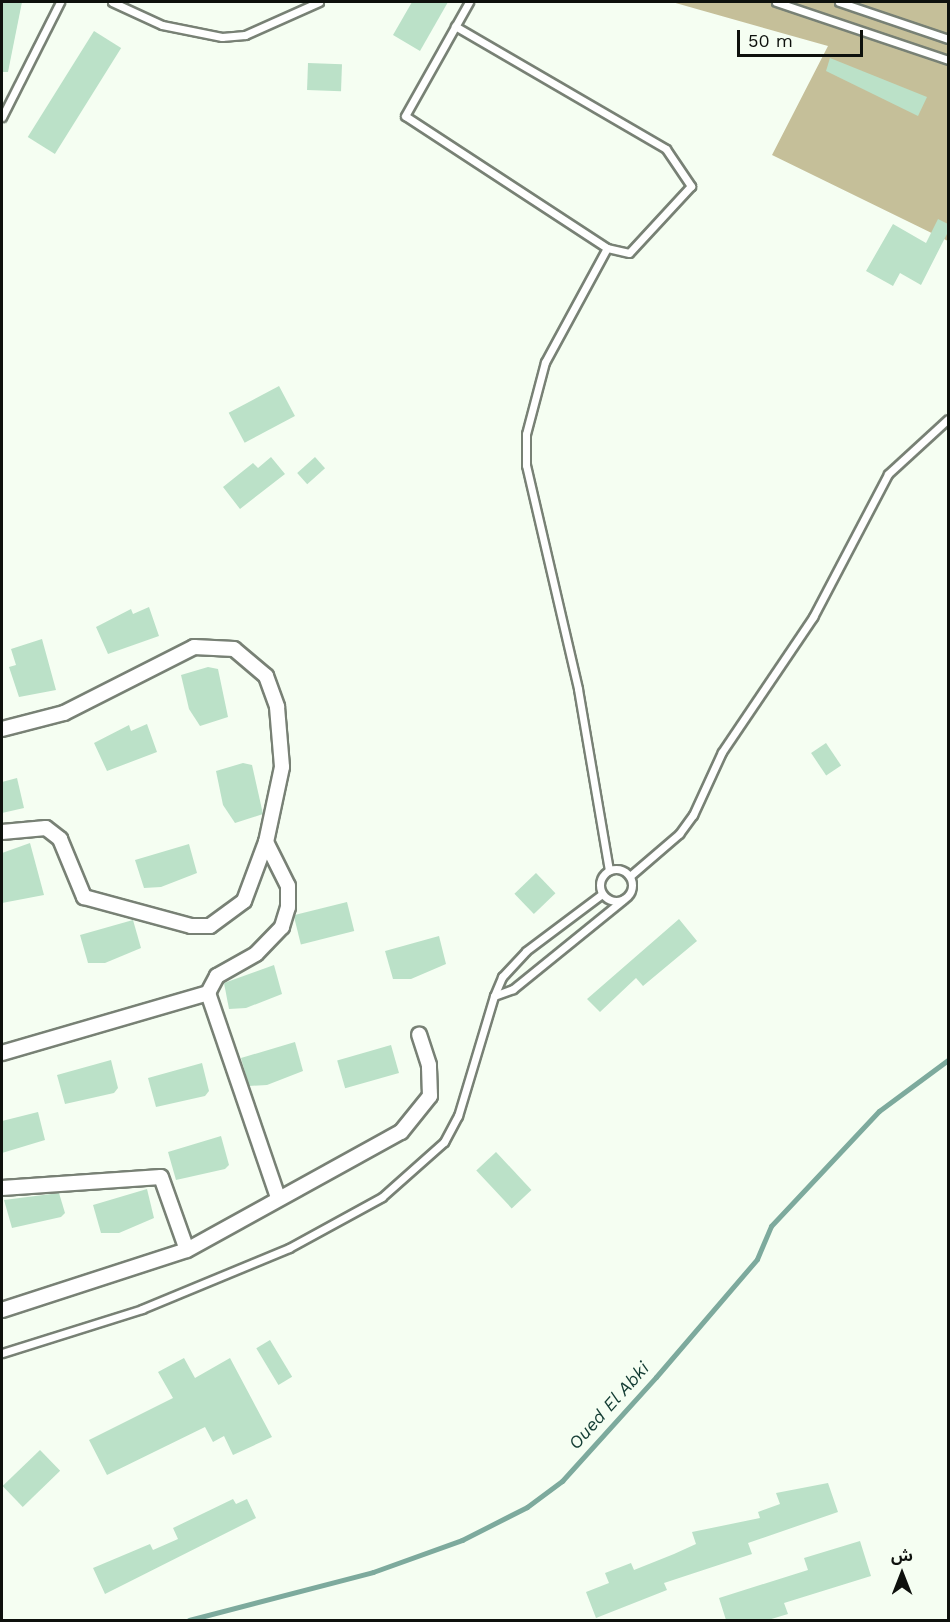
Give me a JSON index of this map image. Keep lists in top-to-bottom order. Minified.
{"water":["Oued El Abki"],"scale_bar":"50 m","north":"top"}
